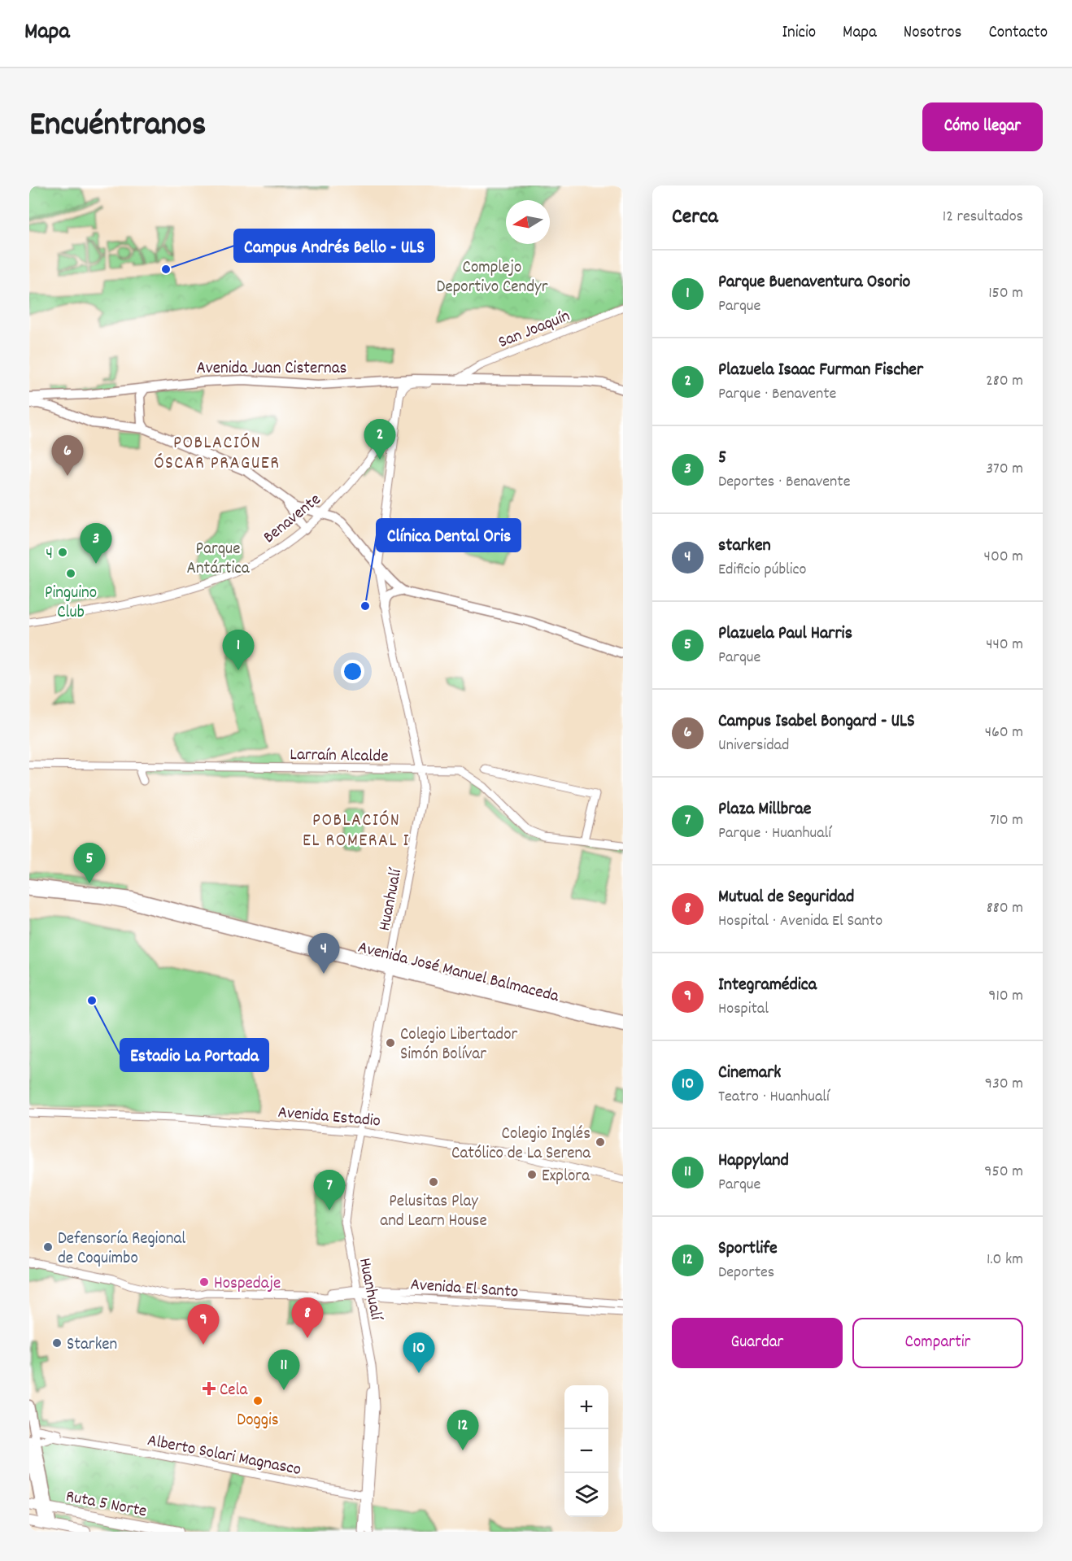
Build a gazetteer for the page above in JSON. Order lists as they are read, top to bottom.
{
  "streets": {
    "highway": ["Ruta 5 Norte"],
    "main road": [
      "San Joaquín",
      "Avenida Juan Cisternas",
      "Benavente",
      "Larraín Alcalde",
      "Huanhualí",
      "Avenida José Manuel Balmaceda",
      "Avenida Estadio",
      "Avenida El Santo",
      "Alberto Solari Magnasco"
    ]
  },
  "crossings": [
    ["San Joaquín", "Avenida Juan Cisternas"],
    ["Avenida Juan Cisternas", "Huanhualí"],
    ["Benavente", "Huanhualí"],
    ["Larraín Alcalde", "Huanhualí"],
    ["Huanhualí", "Avenida José Manuel Balmaceda"],
    ["Huanhualí", "Avenida Estadio"],
    ["Huanhualí", "Avenida El Santo"],
    ["Huanhualí", "Alberto Solari Magnasco"]
  ],
  "districts": ["POBLACIÓN ÓSCAR PRAGUER", "POBLACIÓN EL ROMERAL I"],
  "parks": ["Complejo Deportivo Cendyr", "Parque Antártica"],
  "places": {
    "other": [
      "Campus Andrés Bello - ULS",
      "4",
      "Pinguino Club",
      "Clínica Dental Oris",
      "Estadio La Portada",
      "Colegio Libertador Simón Bolívar",
      "Colegio Inglés Católico de La Serena",
      "Explora",
      "Pelusitas Play and Learn House",
      "Defensoría Regional de Coquimbo",
      "Hospedaje",
      "Starken",
      "Doggis"
    ],
    "health": ["Cela"]
  },
  "north": "left",
  "page": {
    "header": "Mapa",
    "nav": [
      "Inicio",
      "Mapa",
      "Nosotros",
      "Contacto"
    ],
    "title": "Encuéntranos",
    "buttons": [
      "Cómo llegar",
      ["Guardar", "Compartir"]
    ],
    "heading": ["Cerca", "12 resultados"],
    "list": [
      {
        "mark": "1",
        "name": "Parque Buenaventura Osorio",
        "note": "Parque",
        "value": "150 m"
      },
      {
        "mark": "2",
        "name": "Plazuela Isaac Furman Fischer",
        "note": "Parque · Benavente",
        "value": "280 m"
      },
      {
        "mark": "3",
        "name": "5",
        "note": "Deportes · Benavente",
        "value": "370 m"
      },
      {
        "mark": "4",
        "name": "starken",
        "note": "Edificio público",
        "value": "400 m"
      },
      {
        "mark": "5",
        "name": "Plazuela Paul Harris",
        "note": "Parque",
        "value": "440 m"
      },
      {
        "mark": "6",
        "name": "Campus Isabel Bongard - ULS",
        "note": "Universidad",
        "value": "460 m"
      },
      {
        "mark": "7",
        "name": "Plaza Millbrae",
        "note": "Parque · Huanhualí",
        "value": "710 m"
      },
      {
        "mark": "8",
        "name": "Mutual de Seguridad",
        "note": "Hospital · Avenida El Santo",
        "value": "880 m"
      },
      {
        "mark": "9",
        "name": "Integramédica",
        "note": "Hospital",
        "value": "910 m"
      },
      {
        "mark": "10",
        "name": "Cinemark",
        "note": "Teatro · Huanhualí",
        "value": "930 m"
      },
      {
        "mark": "11",
        "name": "Happyland",
        "note": "Parque",
        "value": "950 m"
      },
      {
        "mark": "12",
        "name": "Sportlife",
        "note": "Deportes",
        "value": "1.0 km"
      }
    ],
    "pins": [
      "2",
      "6",
      "3",
      "1",
      "5",
      "4",
      "7",
      "8",
      "9",
      "10",
      "11",
      "12"
    ],
    "map_buttons": ["+", "−"]
  }
}
